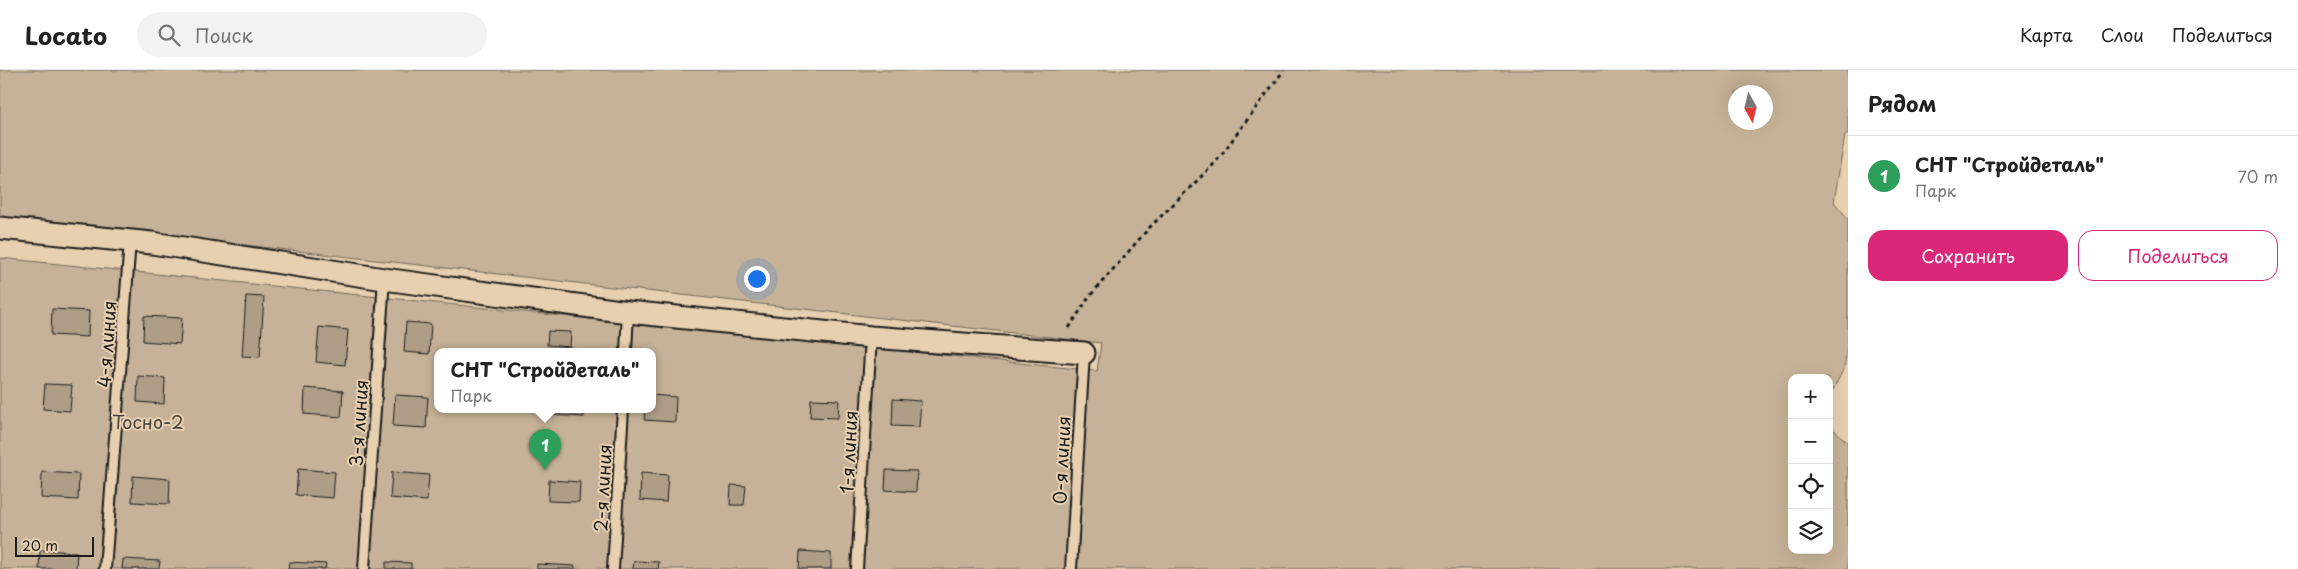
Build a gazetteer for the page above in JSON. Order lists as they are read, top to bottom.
{
  "streets": {
    "lane": [
      "4-я линия",
      "3-я линия",
      "1-я линия",
      "0-я линия",
      "2-я линия"
    ]
  },
  "parks": ["Тосно-2"],
  "scale_bar": "20 m",
  "north": "bottom",
  "page": {
    "header": "Locato",
    "search": "Поиск",
    "nav": ["Карта", "Слои", "Поделиться"],
    "heading": "Рядом",
    "list": [
      {
        "mark": "1",
        "name": "СНТ \"Стройдеталь\"",
        "note": "Парк",
        "value": "70 m"
      }
    ],
    "buttons": ["Сохранить", "Поделиться"],
    "popup": ["СНТ \"Стройдеталь\"", "Парк"],
    "map_buttons": ["+", "−"],
    "pins": "1",
    "scale": "20 m"
  }
}
